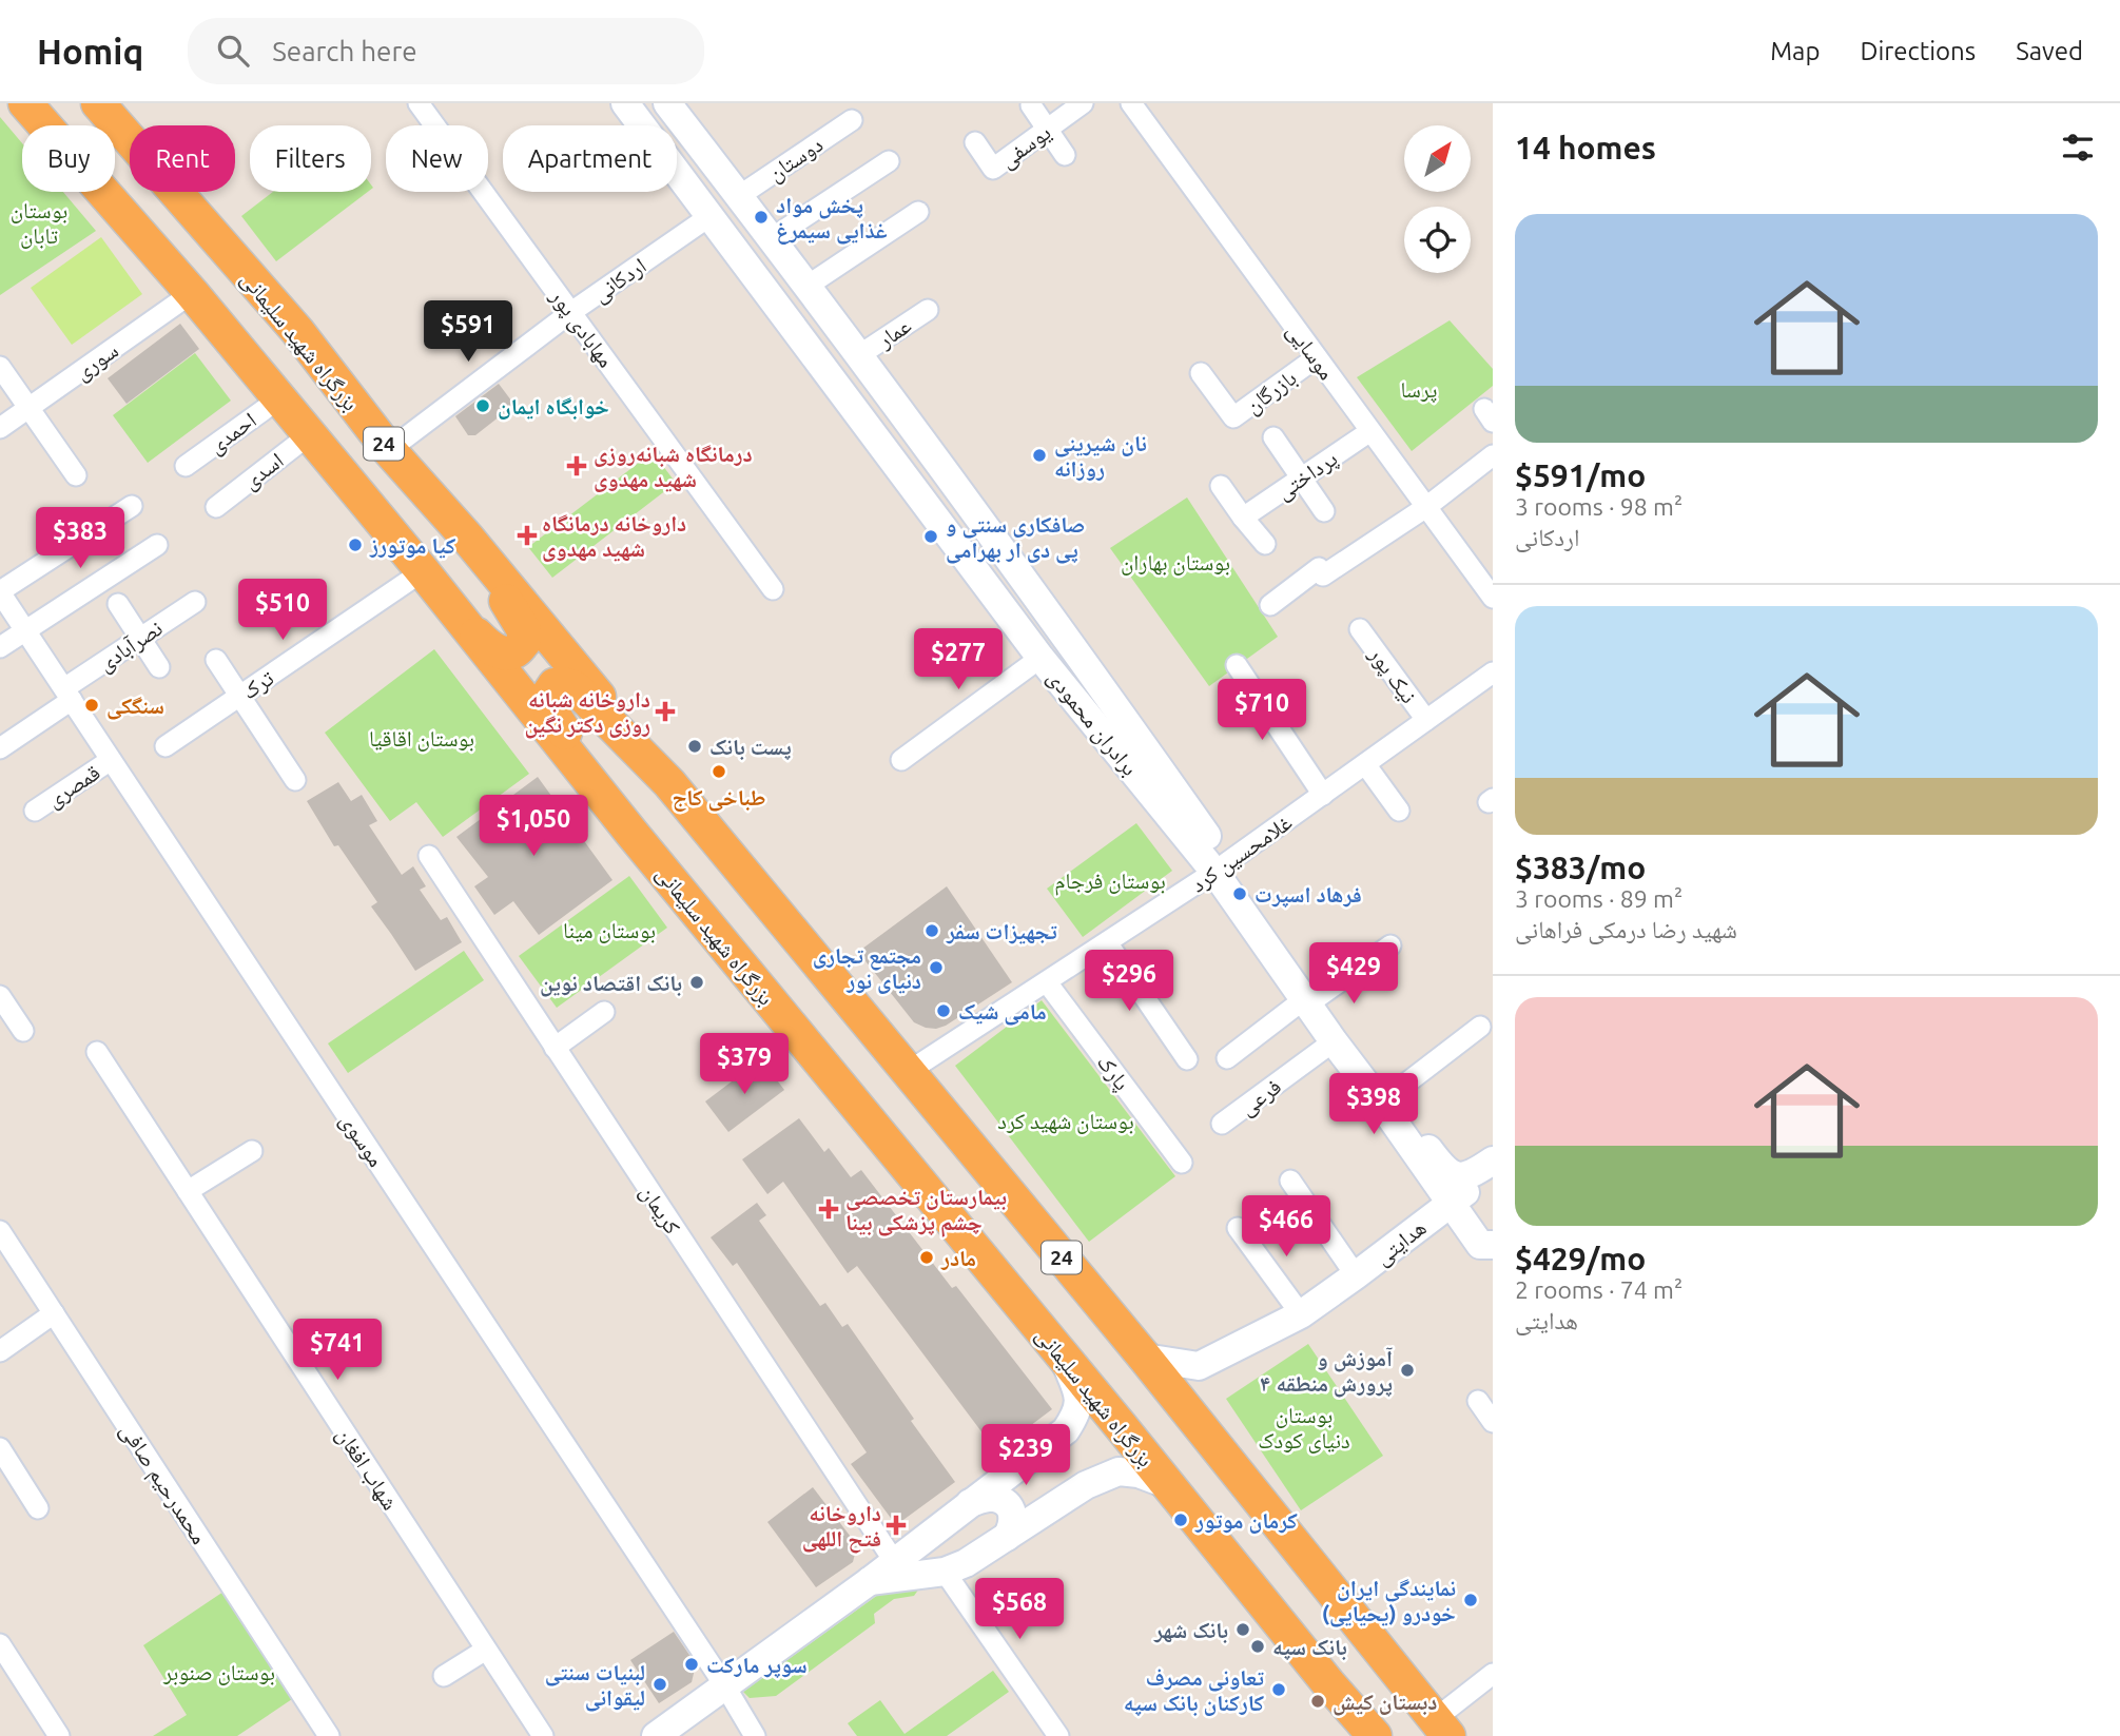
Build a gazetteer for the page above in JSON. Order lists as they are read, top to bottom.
{
  "streets": {
    "highway": ["بزرگراه شهید سلیمانی", "24"],
    "main road": ["برادران محمودی", "هدایتی"],
    "street": [
      "یوسفی",
      "دوستان",
      "اردکانی",
      "مهابادی پور",
      "عمار",
      "موسایی",
      "سوری",
      "بازرگان",
      "احمدی",
      "اسدی",
      "پرداختی",
      "نصرآبادی",
      "نیک پور",
      "ترک",
      "قمصری",
      "غلامحسین کرد",
      "پارک",
      "فرعی",
      "موسوی",
      "کریمان",
      "شهاب افغان",
      "محمدرحیم صافی"
    ]
  },
  "crossings": [
    ["دوستان", "برادران محمودی"],
    ["اردکانی", "مهابادی پور"],
    ["اردکانی", "بزرگراه شهید سلیمانی"],
    ["اردکانی", "برادران محمودی"],
    ["عمار", "برادران محمودی"],
    ["بزرگراه شهید سلیمانی", "24"],
    ["بزرگراه شهید سلیمانی", "اسدی"],
    ["بزرگراه شهید سلیمانی", "ترک"],
    ["موسایی", "بازرگان"],
    ["موسایی", "پرداختی"],
    ["سوری", "24"],
    ["احمدی", "24"],
    ["24", "اسدی"],
    ["24", "غلامحسین کرد"],
    ["24", "هدایتی"],
    ["نصرآبادی", "موسوی"],
    ["نیک پور", "غلامحسین کرد"],
    ["برادران محمودی", "غلامحسین کرد"],
    ["قمصری", "موسوی"],
    ["غلامحسین کرد", "پارک"]
  ],
  "parks": [
    "بوستان تابان",
    "پرسا",
    "بوستان بهاران",
    "بوستان اقاقیا",
    "بوستان فرجام",
    "بوستان مینا",
    "بوستان شهید کرد",
    "بوستان دنیای کودک",
    "بوستان صنوبر"
  ],
  "places": {
    "other": [
      "پخش مواد غذایی سیمرغ",
      "خوابگاه ایمان",
      "نان شیرینی روزانه",
      "صافکاری سنتی و پی دی ار بهرامی",
      "کیا موتورز",
      "سنگکی",
      "پست بانک",
      "طباخی کاج",
      "فرهاد اسپرت",
      "تجهیزات سفر",
      "مجتمع تجاری دنیای نور",
      "بانک اقتصاد نوین",
      "مامی شیک",
      "مادر",
      "آموزش و پرورش منطقه ۴",
      "کرمان موتور",
      "نمایندگی ایران خودرو (یحیایی)",
      "بانک شهر",
      "بانک سپه",
      "سوپر مارکت",
      "لبنیات سنتی لیقوانی",
      "تعاونی مصرف کارکنان بانک سپه",
      "دبستان کیش"
    ],
    "health": [
      "درمانگاه شبانه‌روزی شهید مهدوی",
      "داروخانه درمانگاه شهید مهدوی",
      "داروخانه شبانه روزی دکتر نگین",
      "بیمارستان تخصصی چشم پزشکی بینا",
      "داروخانه فتح اللهی"
    ]
  },
  "north": "top right",
  "page": {
    "header": "Homiq",
    "search": "Search here",
    "nav": ["Map", "Directions", "Saved"],
    "heading": "14 homes",
    "chip": [
      "Buy",
      "Rent",
      "Filters",
      "New",
      "Apartment"
    ],
    "list": [
      {
        "name": "$591/mo",
        "note": "3 rooms · 98 m² · اردکانی"
      },
      {
        "name": "$383/mo",
        "note": "3 rooms · 89 m² · شهید رضا درمکی فراهانی"
      },
      {
        "name": "$429/mo",
        "note": "2 rooms · 74 m² · هدایتی"
      }
    ],
    "price": [
      "$591",
      "$383",
      "$510",
      "$277",
      "$710",
      "$1,050",
      "$429",
      "$296",
      "$379",
      "$398",
      "$466",
      "$741",
      "$239",
      "$568"
    ]
  }
}
